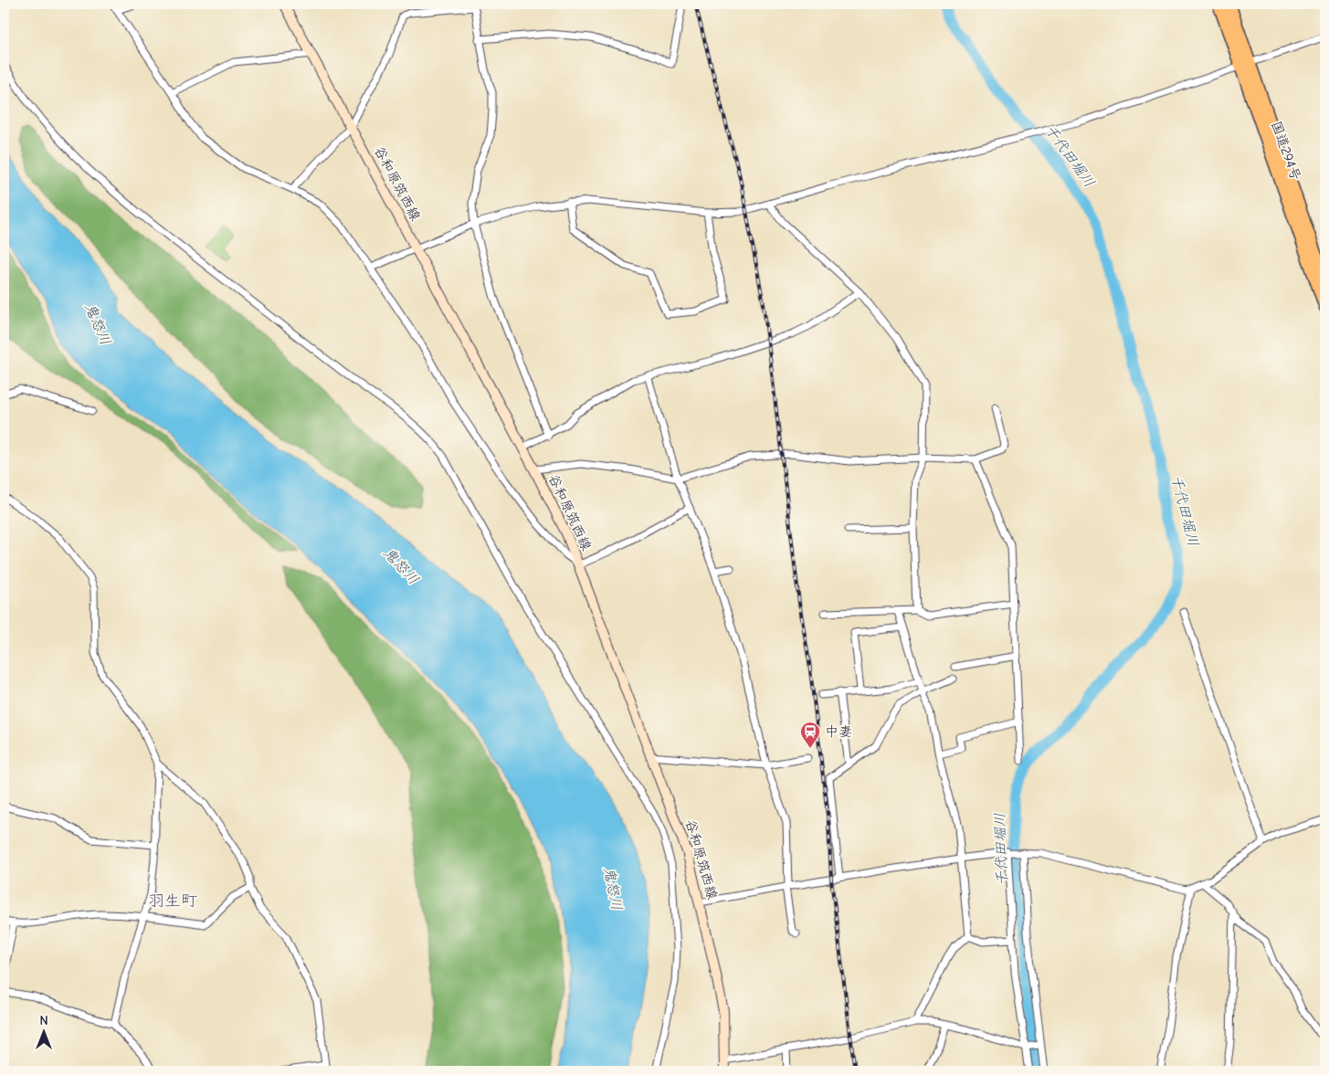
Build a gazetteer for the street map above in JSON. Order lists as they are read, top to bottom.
{
  "streets": {
    "highway": ["国道294号"],
    "main road": ["谷和原筑西線"]
  },
  "districts": ["羽生町"],
  "water": ["千代田堀川", "鬼怒川"],
  "places": {
    "station": ["中妻"]
  },
  "north": "top"
}
